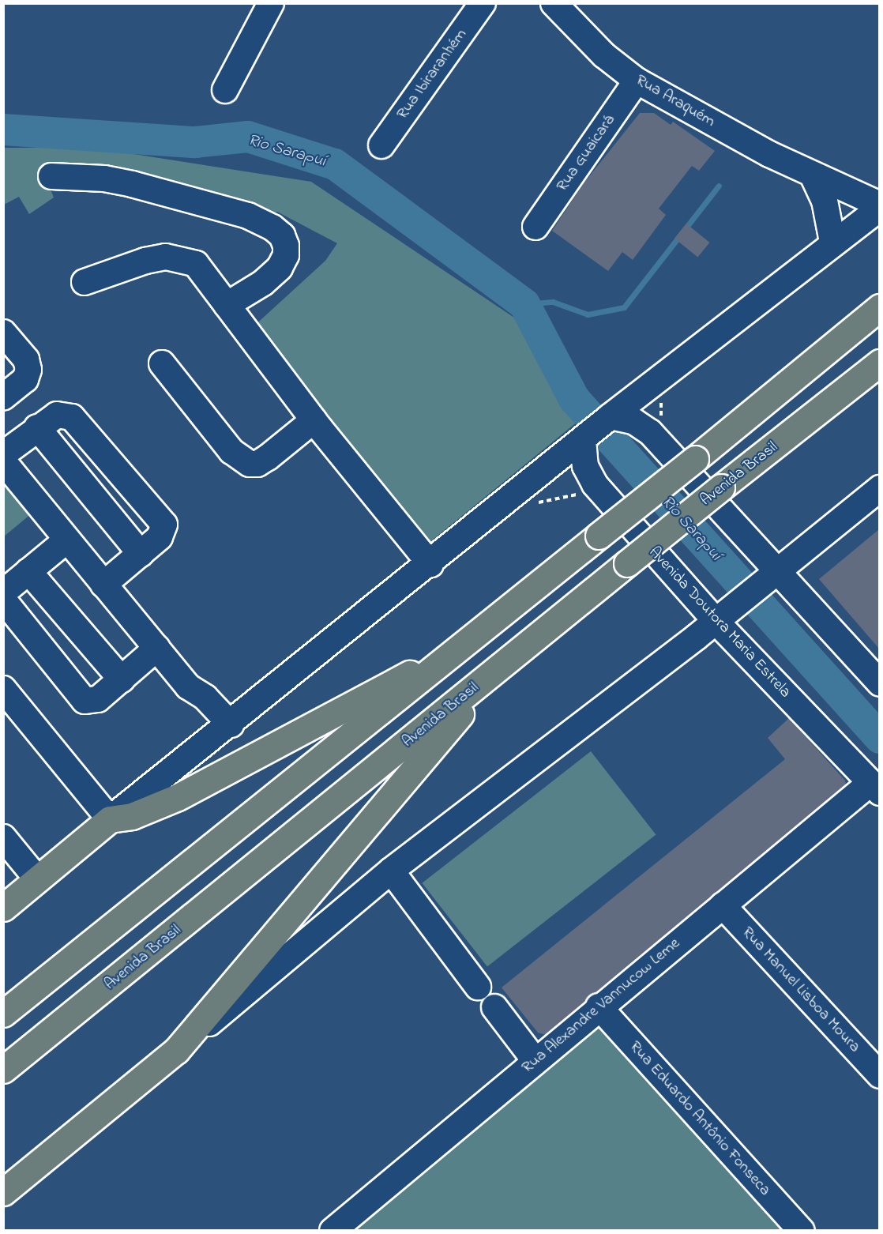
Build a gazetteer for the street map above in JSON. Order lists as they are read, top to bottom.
{
  "streets": {
    "main road": ["Avenida Brasil"],
    "street": [
      "Rua Ibiraranhém",
      "Rua Araquém",
      "Rua Guaicará",
      "Avenida Doutora Maria Estrela",
      "Rua Manuel Lisboa Moura",
      "Rua Alexandre Vannucow Leme",
      "Rua Eduardo Antônio Fonseca"
    ]
  },
  "crossings": [
    ["Rua Araquém", "Rua Guaicará"],
    ["Avenida Doutora Maria Estrela", "Rua Alexandre Vannucow Leme"],
    ["Rua Manuel Lisboa Moura", "Rua Alexandre Vannucow Leme"],
    ["Rua Alexandre Vannucow Leme", "Rua Eduardo Antônio Fonseca"]
  ],
  "water": ["Rio Sarapuí"]
}
